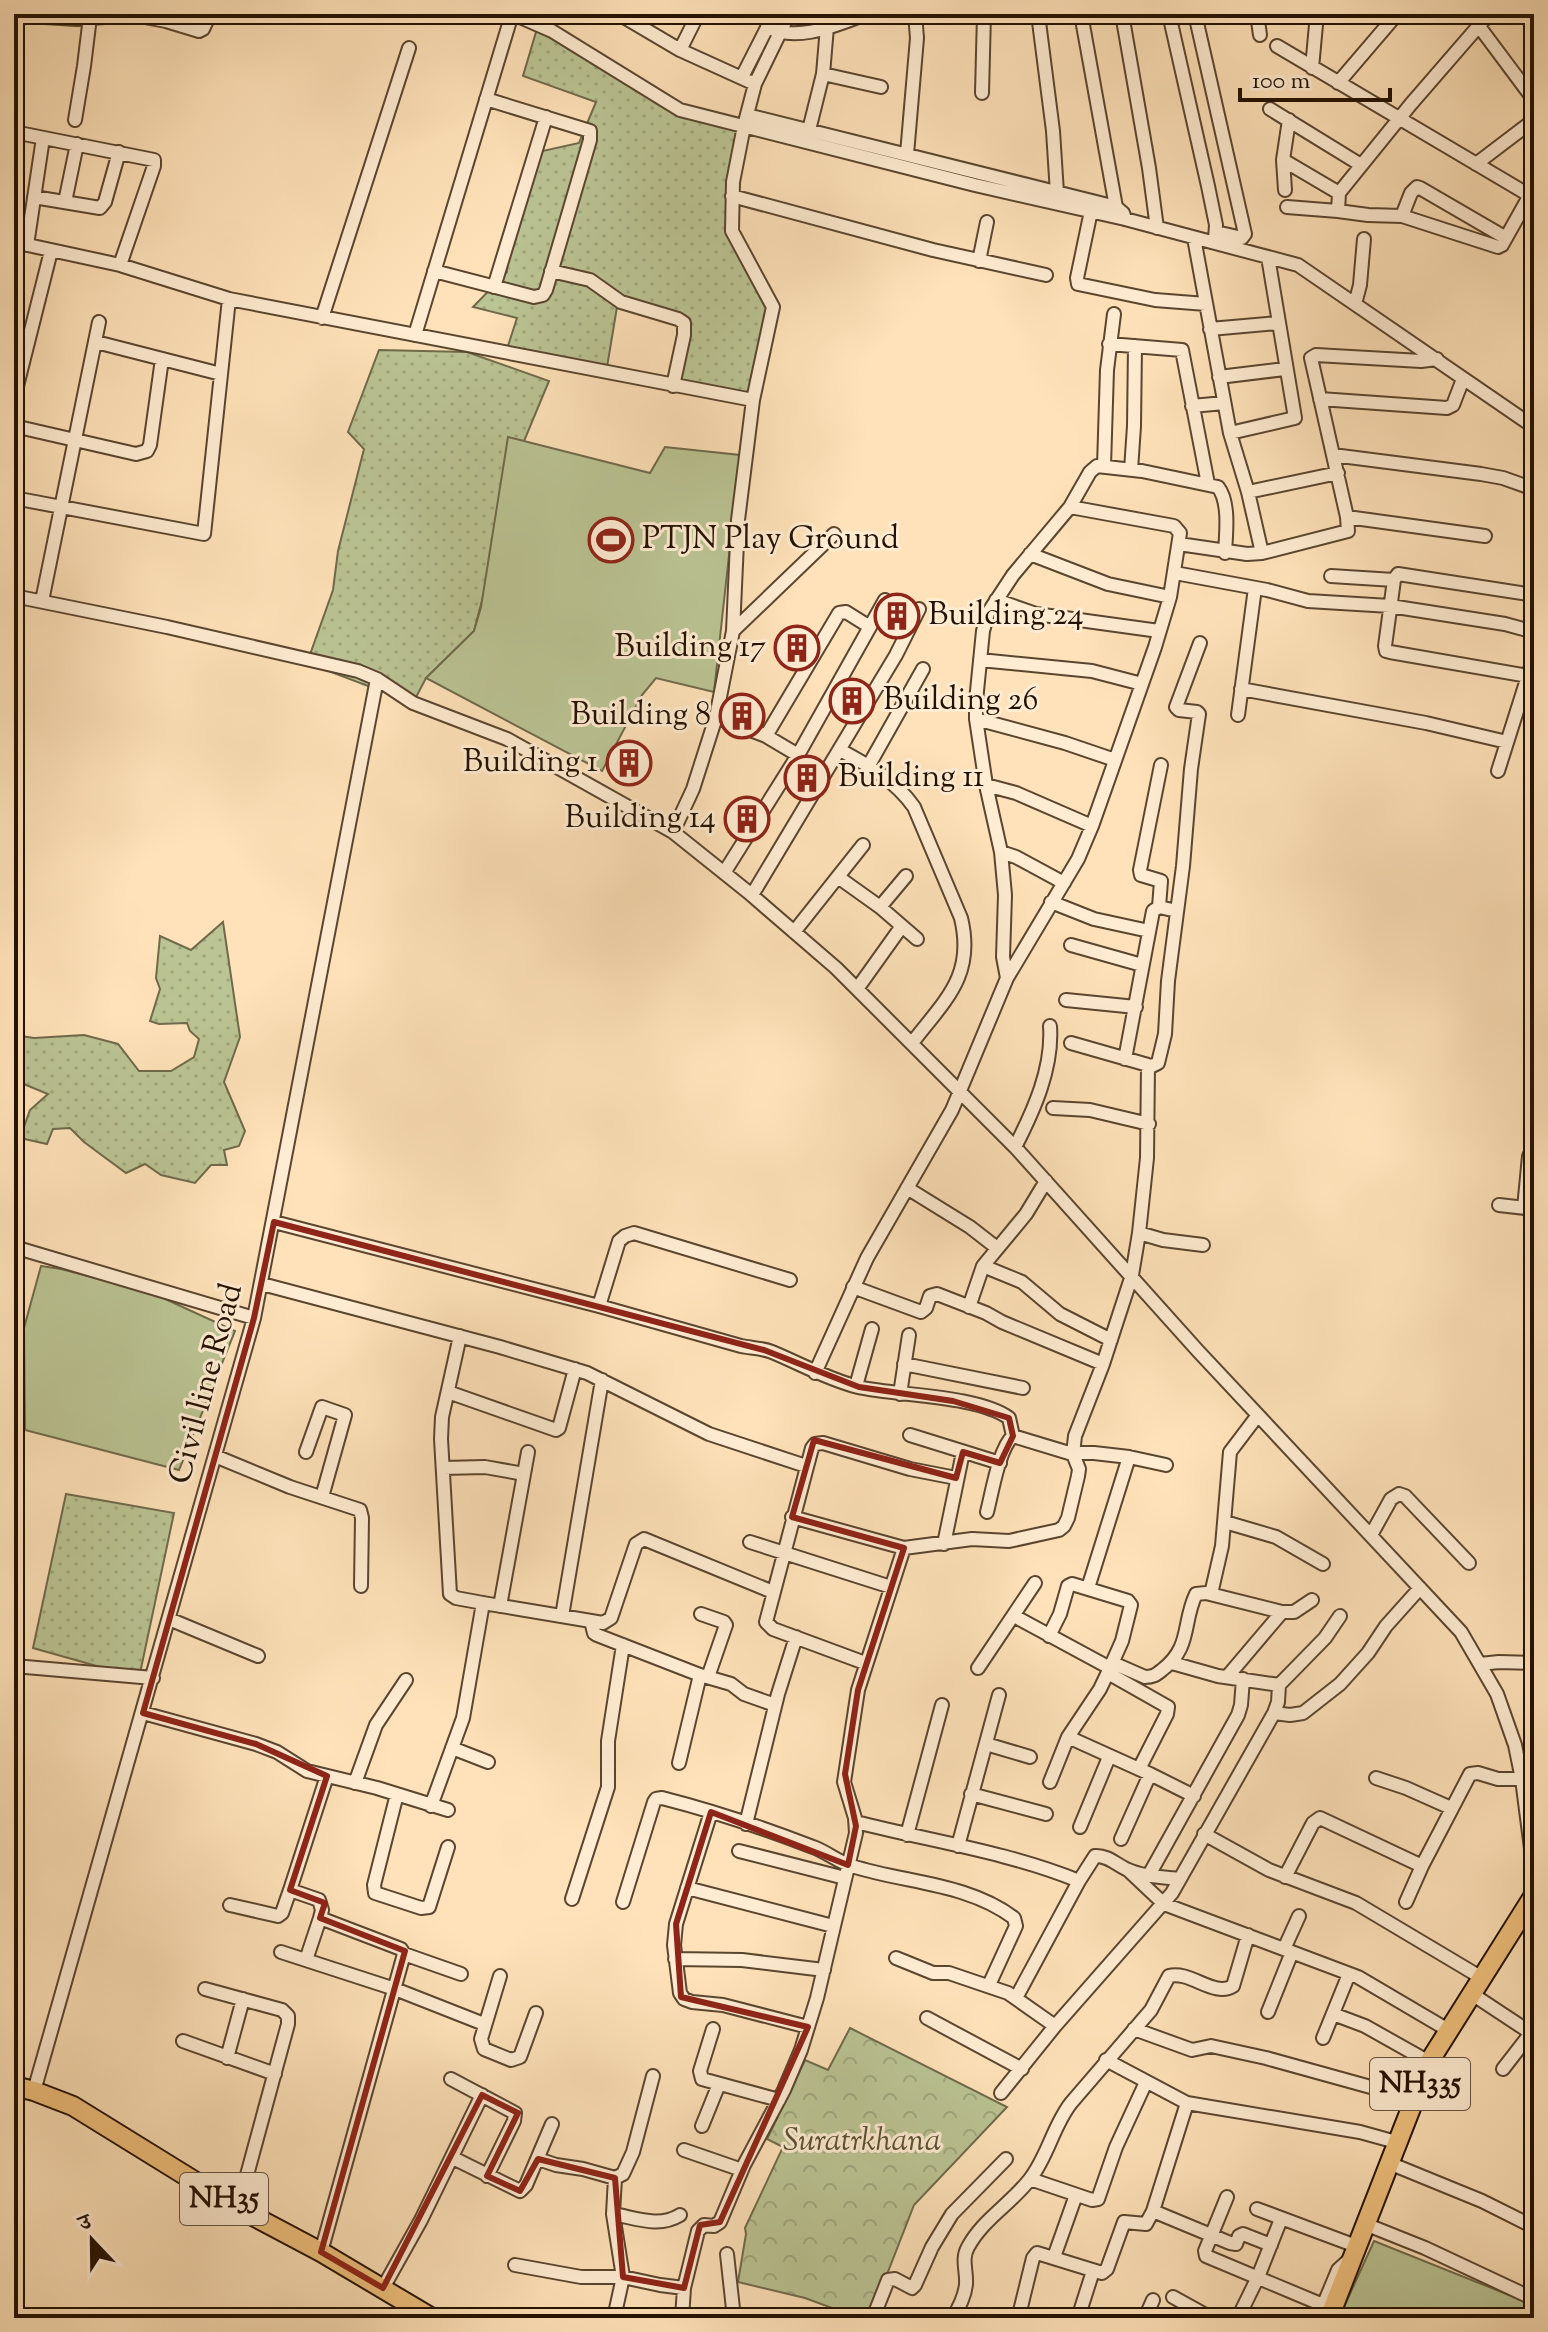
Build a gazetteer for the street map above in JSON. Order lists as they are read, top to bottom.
{
  "streets": {
    "highway": ["NH335", "NH35"],
    "street": ["Civil line Road"]
  },
  "crossings": [
    ["Civil line Road", "NH35"]
  ],
  "parks": ["Suratrkhana"],
  "places": {
    "sports": ["PTJN Play Ground"],
    "building": [
      "Building 24",
      "Building 17",
      "Building 26",
      "Building 8",
      "Building 1",
      "Building 11",
      "Building 14"
    ]
  },
  "scale_bar": "100 m",
  "north": "top"
}
